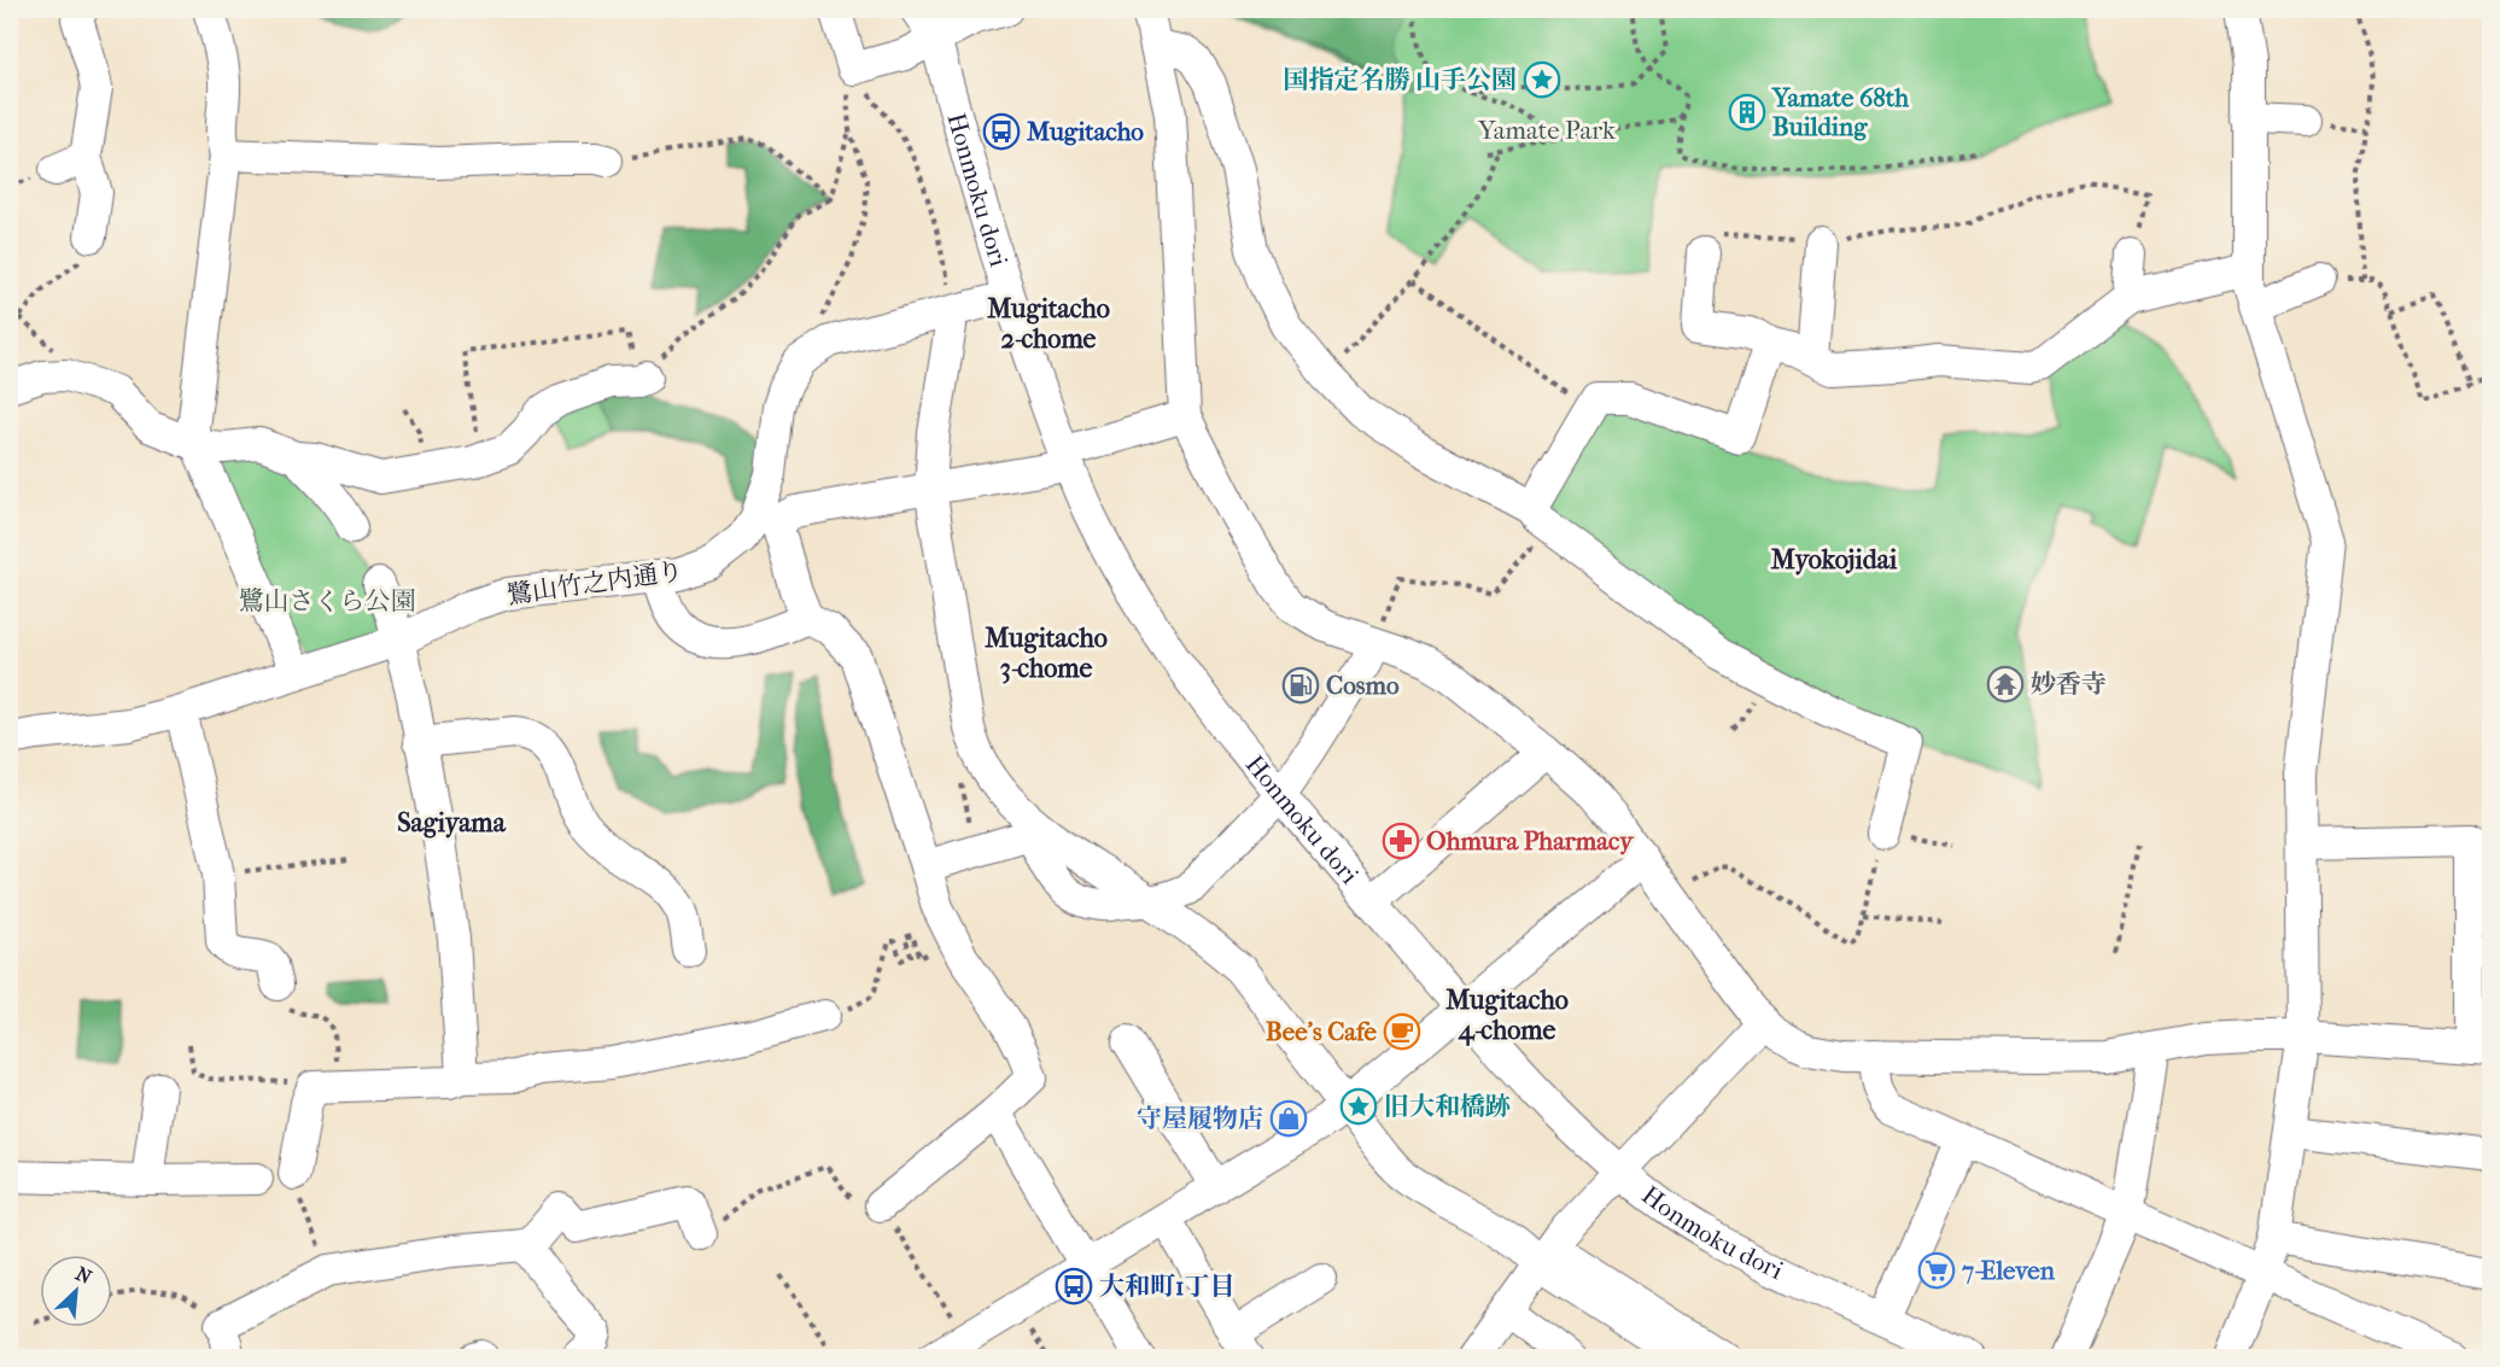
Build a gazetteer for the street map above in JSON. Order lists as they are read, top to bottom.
{
  "streets": {
    "street": ["Honmoku dori", "鷺山竹之内通り"]
  },
  "crossings": [
    ["Honmoku dori", "鷺山竹之内通り"]
  ],
  "districts": [
    "Mugitacho 2-chome",
    "Myokojidai",
    "Mugitacho 3-chome",
    "Sagiyama",
    "Mugitacho 4-chome"
  ],
  "parks": ["Yamate Park", "鷺山さくら公園"],
  "places": {
    "place": ["国指定名勝 山手公園", "旧大和橋跡"],
    "building": ["Yamate 68th Building"],
    "bus stop": ["Mugitacho", "大和町1丁目"],
    "temple": ["妙香寺"],
    "fuel station": ["Cosmo"],
    "pharmacy": ["Ohmura Pharmacy"],
    "cafe": ["Bee's Cafe"],
    "shop": ["守屋履物店"],
    "supermarket": ["7-Eleven"]
  },
  "north": "top right"
}
